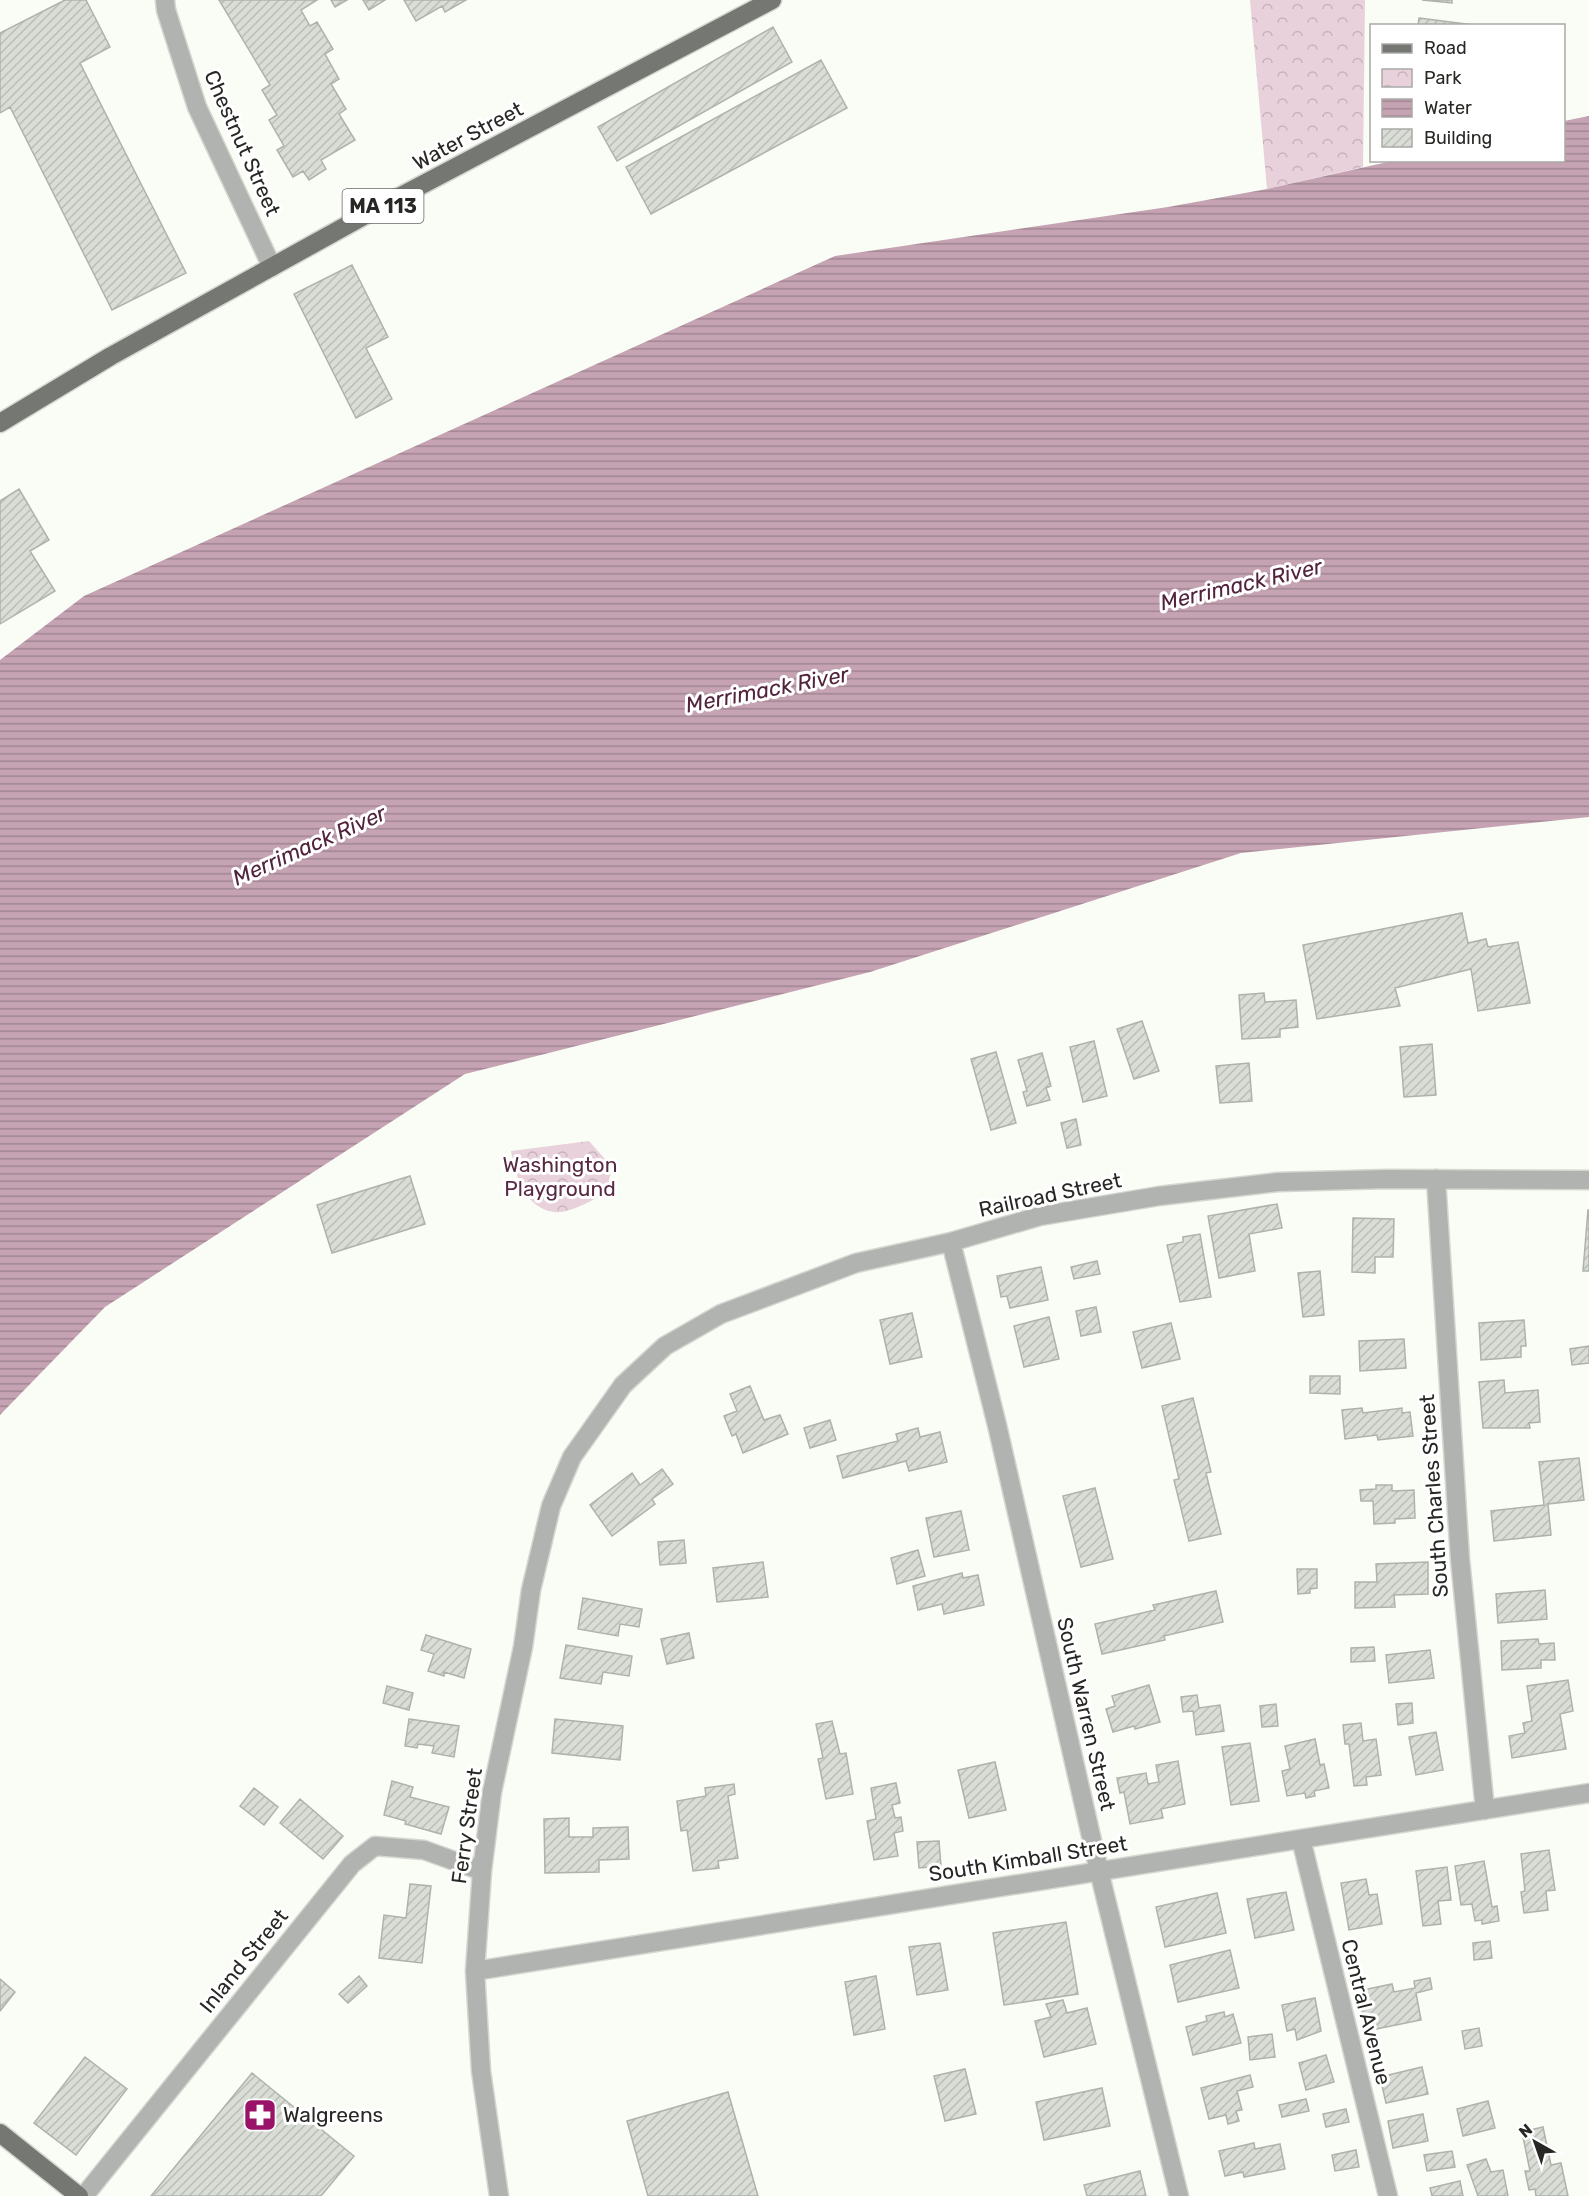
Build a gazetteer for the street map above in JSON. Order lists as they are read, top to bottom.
{
  "streets": {
    "main road": ["Water Street", "MA 113"],
    "street": [
      "Chestnut Street",
      "Railroad Street",
      "South Charles Street",
      "South Warren Street",
      "Ferry Street",
      "South Kimball Street",
      "Inland Street",
      "Central Avenue"
    ]
  },
  "crossings": [
    ["Water Street", "Chestnut Street"],
    ["Railroad Street", "South Charles Street"],
    ["Railroad Street", "South Warren Street"],
    ["Railroad Street", "Ferry Street"],
    ["South Charles Street", "South Kimball Street"],
    ["South Warren Street", "South Kimball Street"],
    ["Ferry Street", "South Kimball Street"],
    ["Ferry Street", "Inland Street"],
    ["South Kimball Street", "Central Avenue"]
  ],
  "water": ["Merrimack River"],
  "parks": ["Washington Playground"],
  "places": {
    "pharmacy": ["Walgreens"]
  },
  "legend": [
    "Road",
    "Park",
    "Water",
    "Building"
  ],
  "north": "top left"
}
